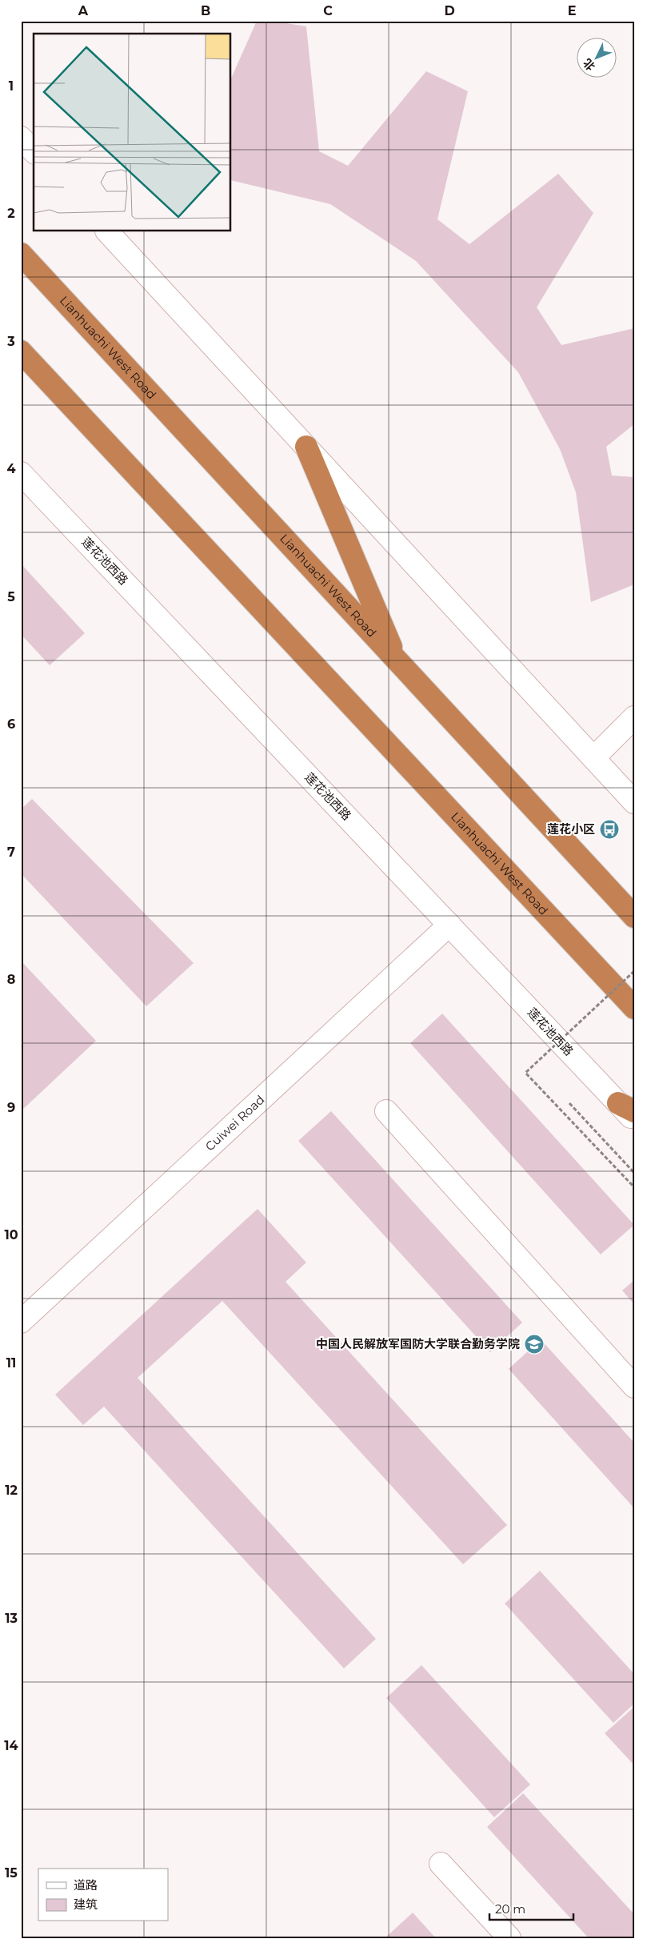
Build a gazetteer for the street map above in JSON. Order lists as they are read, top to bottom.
{
  "streets": {
    "highway": ["Lianhuachi West Road"],
    "street": ["莲花池西路", "Cuiwei Road"]
  },
  "crossings": [
    ["莲花池西路", "Cuiwei Road"]
  ],
  "places": {
    "bus stop": ["莲花小区"],
    "school or university": ["中国人民解放军国防大学联合勤务学院"]
  },
  "legend": ["道路", "建筑"],
  "scale_bar": "20 m",
  "north": "bottom left",
  "grid": {
    "columns": [
      "A",
      "B",
      "C",
      "D",
      "E"
    ],
    "rows": [
      "1",
      "2",
      "3",
      "4",
      "5",
      "6",
      "7",
      "8",
      "9",
      "10",
      "11",
      "12",
      "13",
      "14",
      "15"
    ]
  }
}
